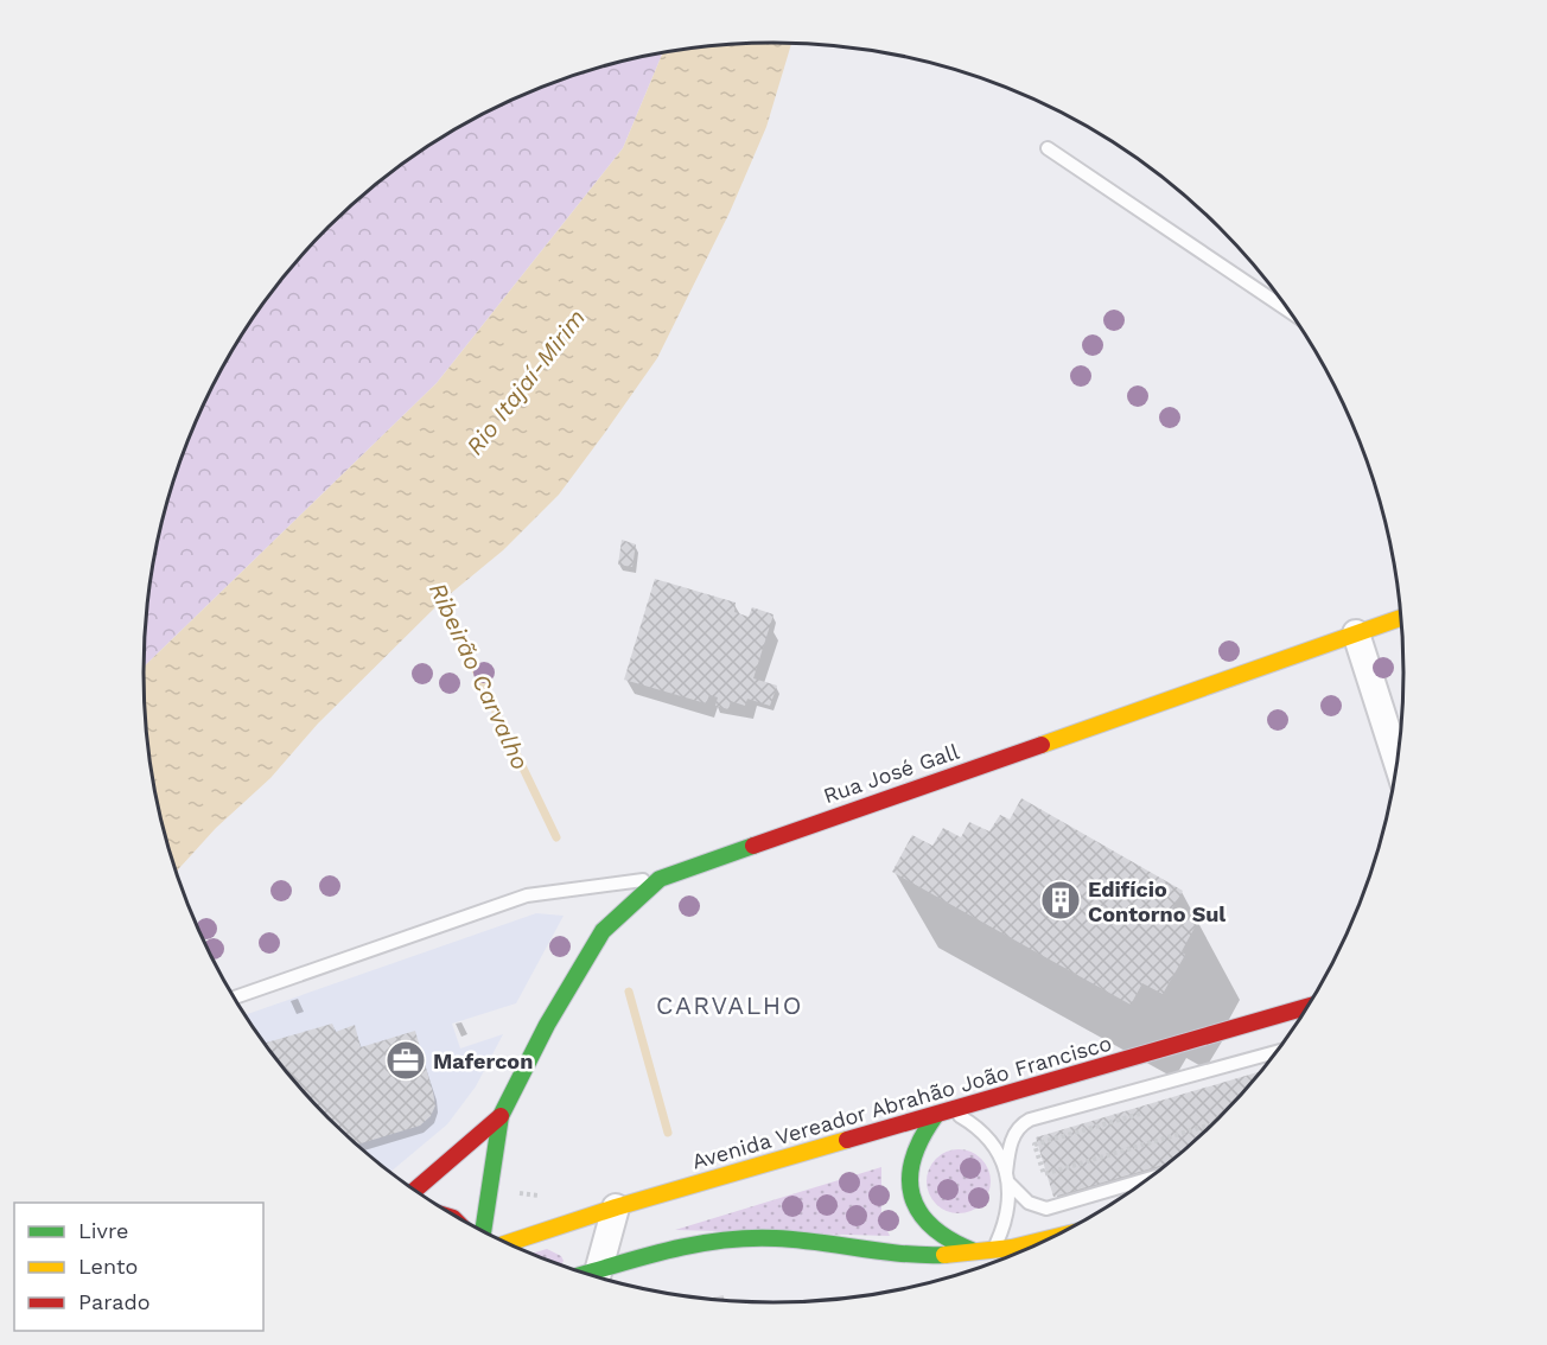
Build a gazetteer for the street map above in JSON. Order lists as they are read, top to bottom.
{
  "streets": {
    "main road": ["Rua José Gall", "Avenida Vereador Abrahão João Francisco"]
  },
  "districts": ["CARVALHO"],
  "water": ["Rio Itajaí-Mirim", "Ribeirão Carvalho"],
  "places": {
    "building": ["Edifício Contorno Sul"],
    "office": ["Mafercon"]
  },
  "legend": ["Livre", "Lento", "Parado"]
}
